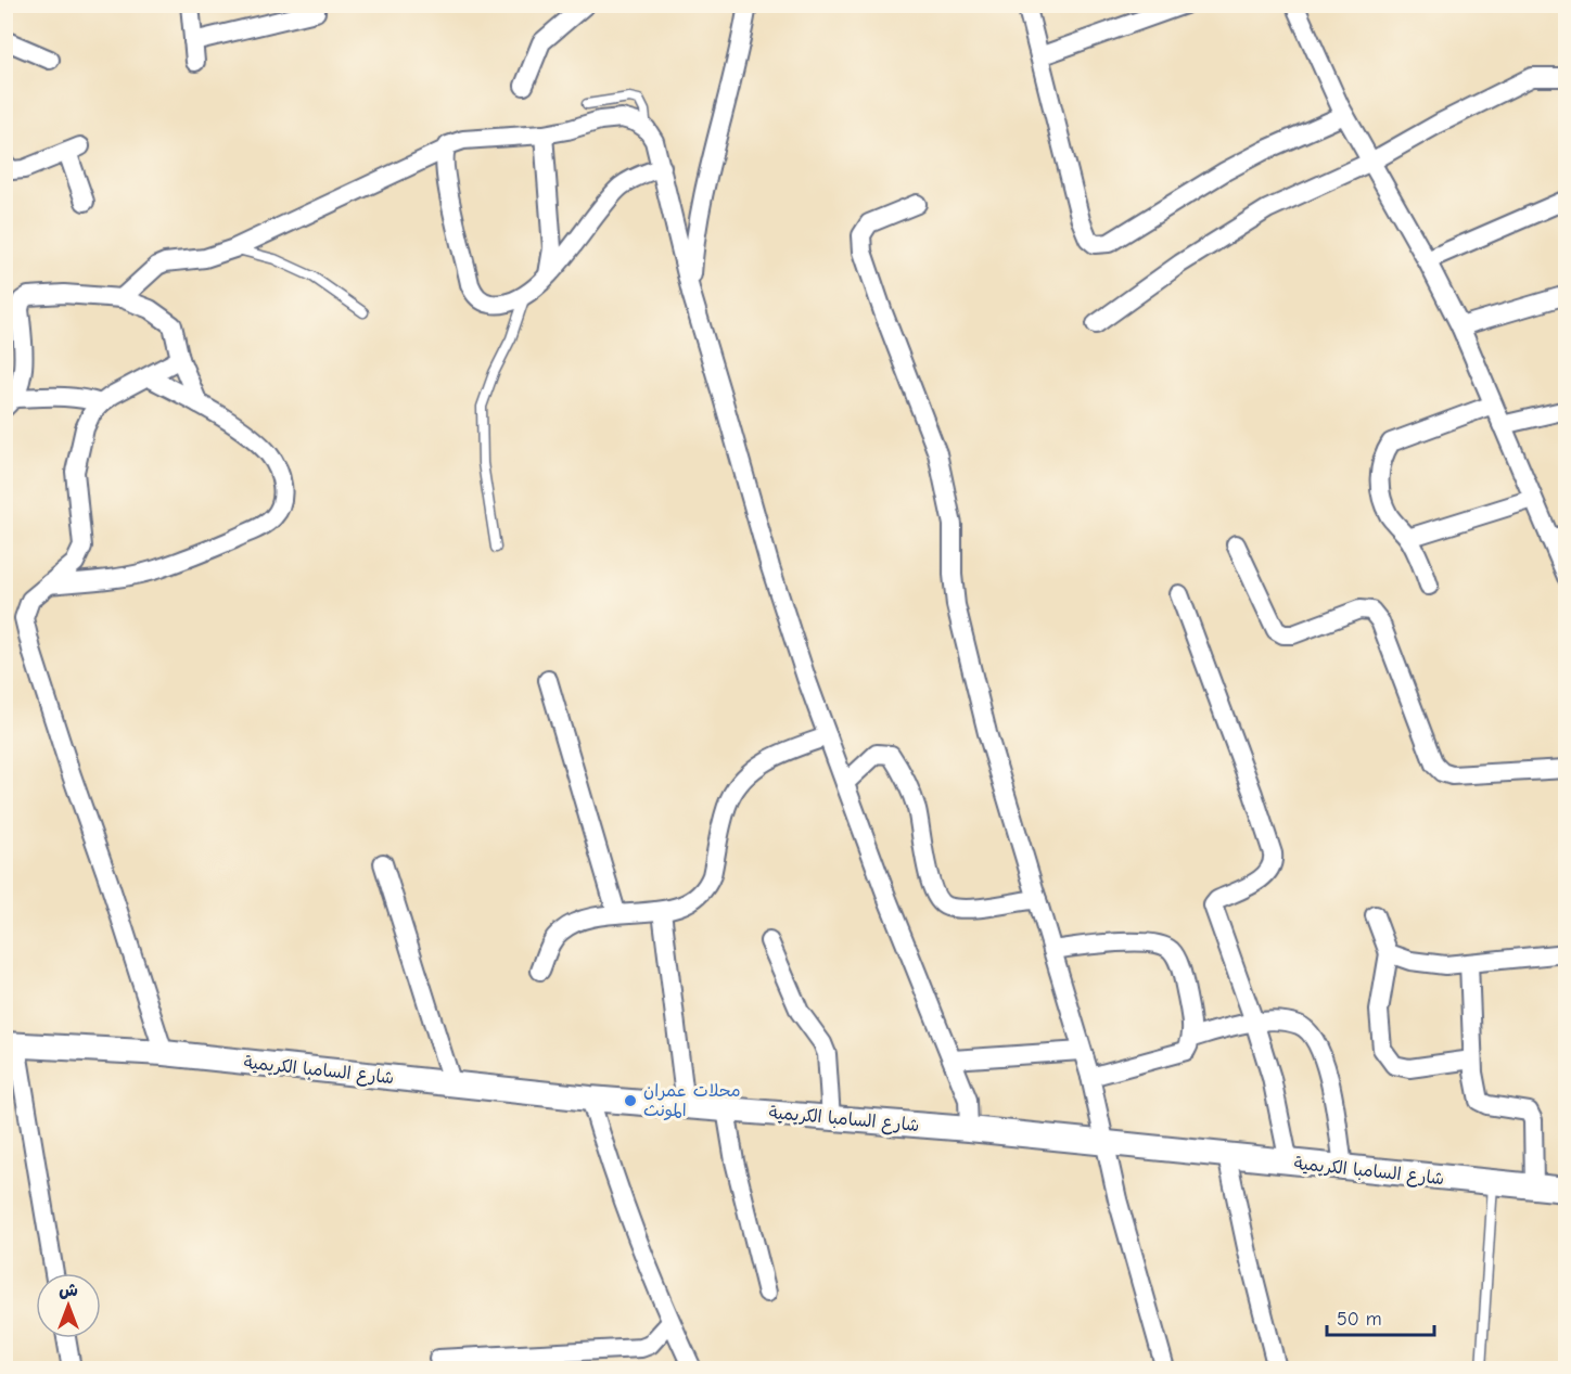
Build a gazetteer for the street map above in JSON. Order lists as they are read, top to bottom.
{
  "streets": {
    "main road": ["شارع السامبا الكريمية"]
  },
  "places": ["محلات عمران المونث"],
  "scale_bar": "50 m",
  "north": "top"
}
